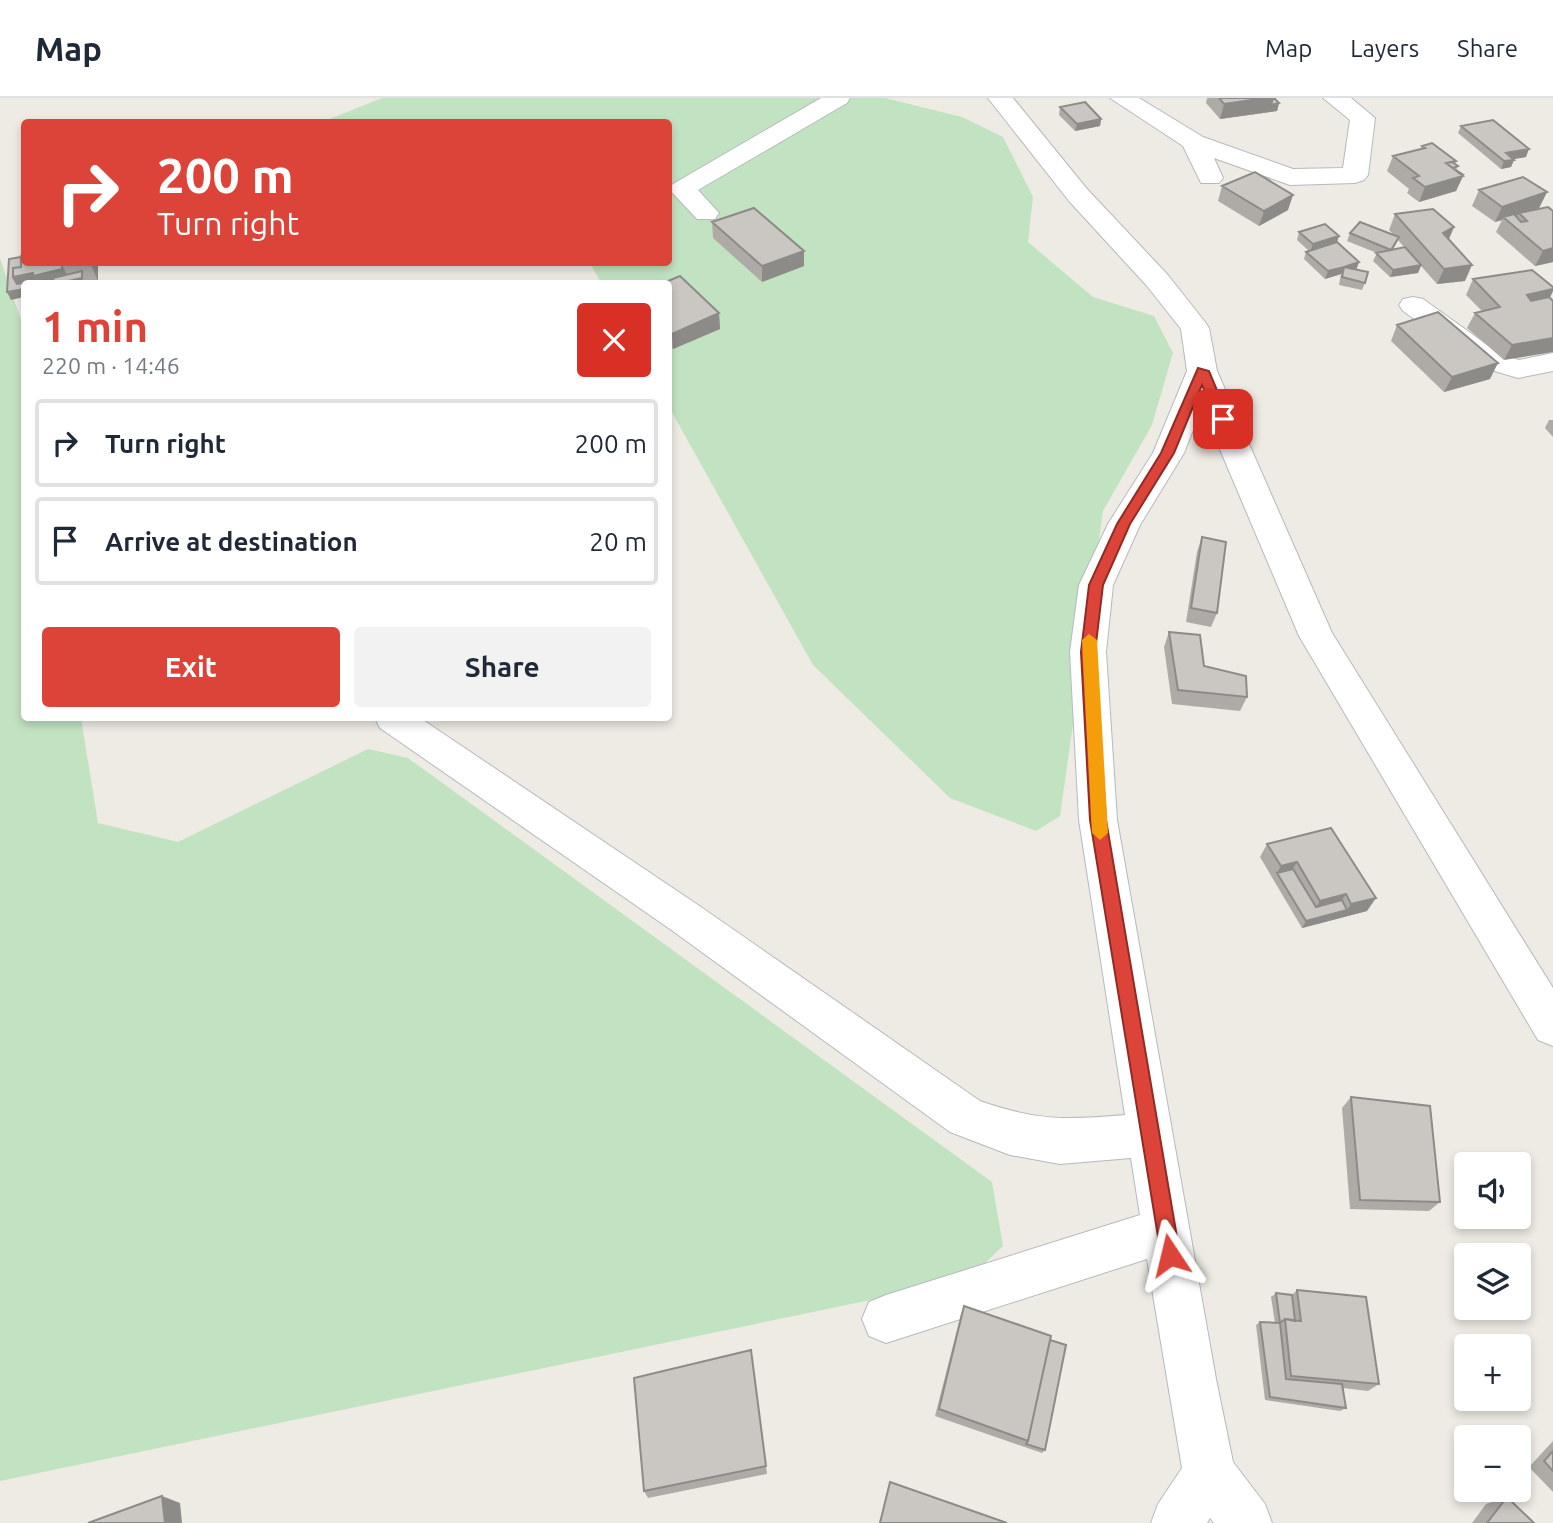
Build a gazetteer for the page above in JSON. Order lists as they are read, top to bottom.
{
  "page": {
    "header": "Map",
    "nav": ["Map", "Layers", "Share"],
    "turn": ["200 m", "Turn right"],
    "heading": ["1 min", "220 m · 14:46"],
    "list": [
      {
        "name": "Turn right",
        "value": "200 m"
      },
      {
        "name": "Arrive at destination",
        "value": "20 m"
      }
    ],
    "buttons": ["Exit", "Share"],
    "map_buttons": ["+", "−"]
  }
}
